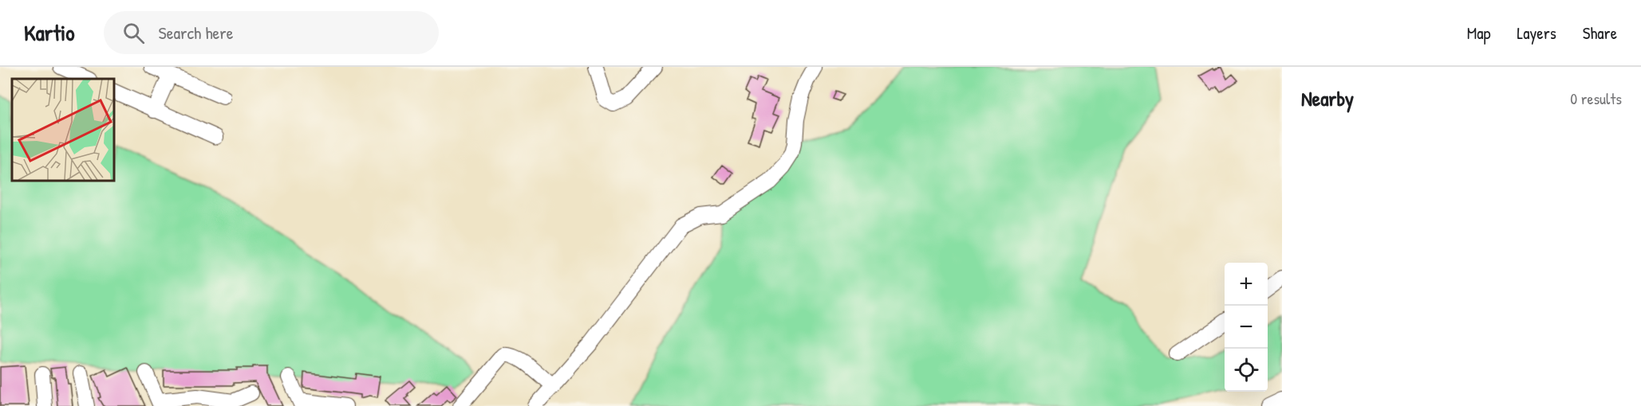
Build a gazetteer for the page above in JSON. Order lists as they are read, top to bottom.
{
  "page": {
    "header": "Kartio",
    "search": "Search here",
    "nav": ["Map", "Layers", "Share"],
    "heading": ["Nearby", "0 results"],
    "map_buttons": ["+", "−"]
  }
}
